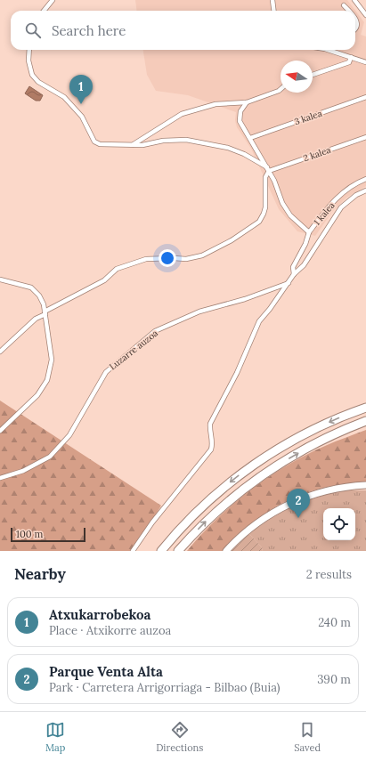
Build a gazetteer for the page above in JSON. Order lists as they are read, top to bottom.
{
  "streets": {
    "street": [
      "3 kalea",
      "2 kalea",
      "1 kalea",
      "Luzarre auzoa"
    ]
  },
  "crossings": [
    ["2 kalea", "1 kalea"]
  ],
  "scale_bar": "100 m",
  "north": "left",
  "page": {
    "search": "Search here",
    "pins": ["1", "2"],
    "scale": "100 m",
    "heading": ["Nearby", "2 results"],
    "list": [
      {
        "mark": "1",
        "name": "Atxukarrobekoa",
        "note": "Place · Atxikorre auzoa",
        "value": "240 m"
      },
      {
        "mark": "2",
        "name": "Parque Venta Alta",
        "note": "Park · Carretera Arrigorriaga - Bilbao (Buia)",
        "value": "390 m"
      }
    ],
    "nav": ["Map", "Directions", "Saved"]
  }
}
